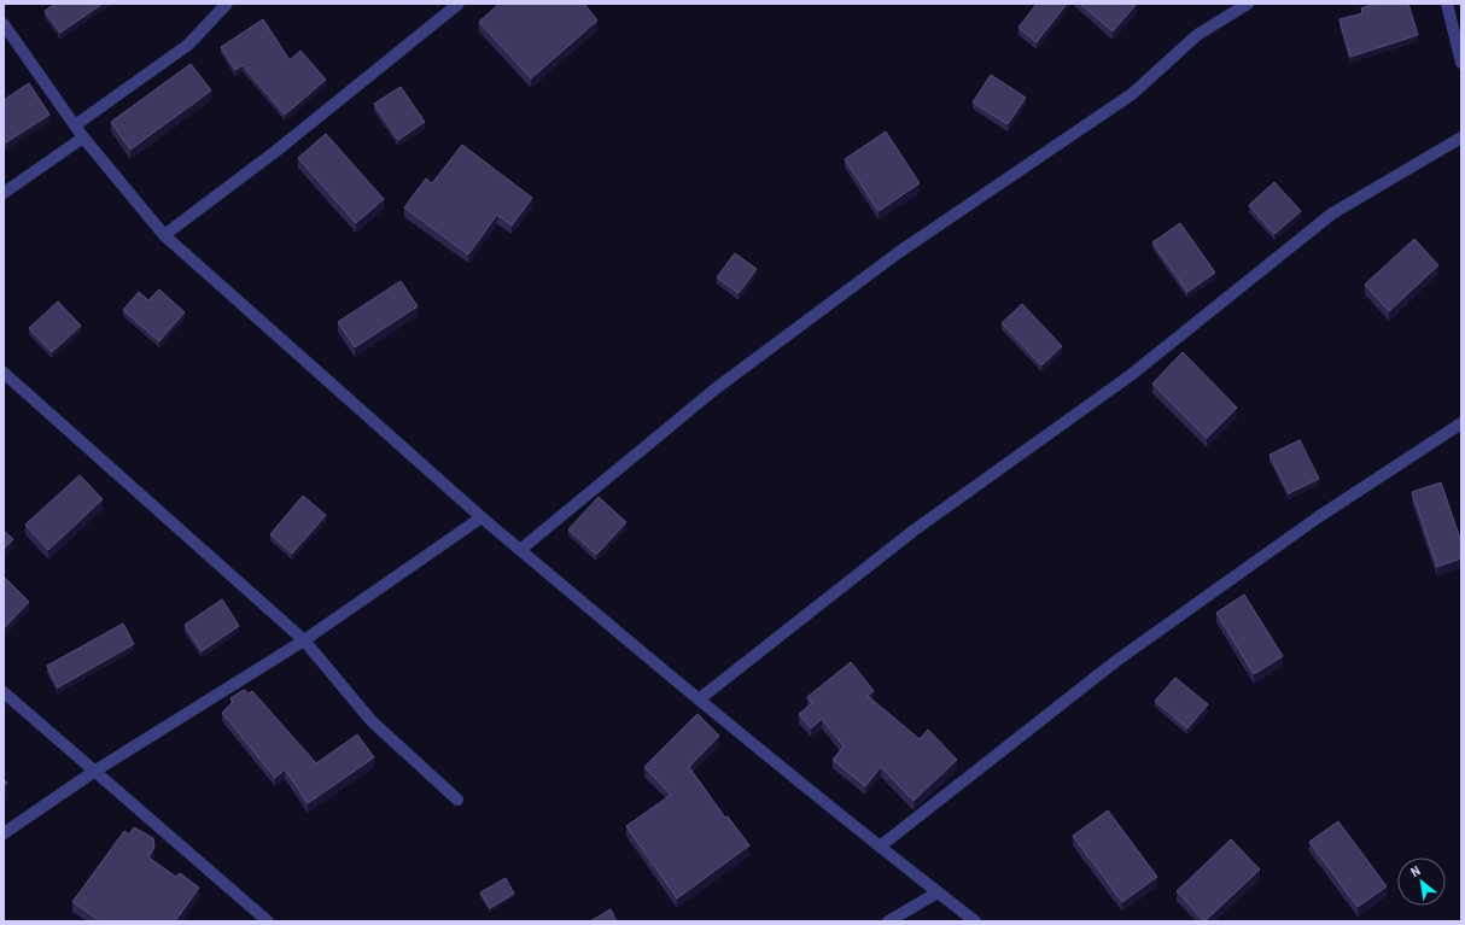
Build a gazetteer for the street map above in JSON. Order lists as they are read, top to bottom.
{
  "north": "top left"
}
